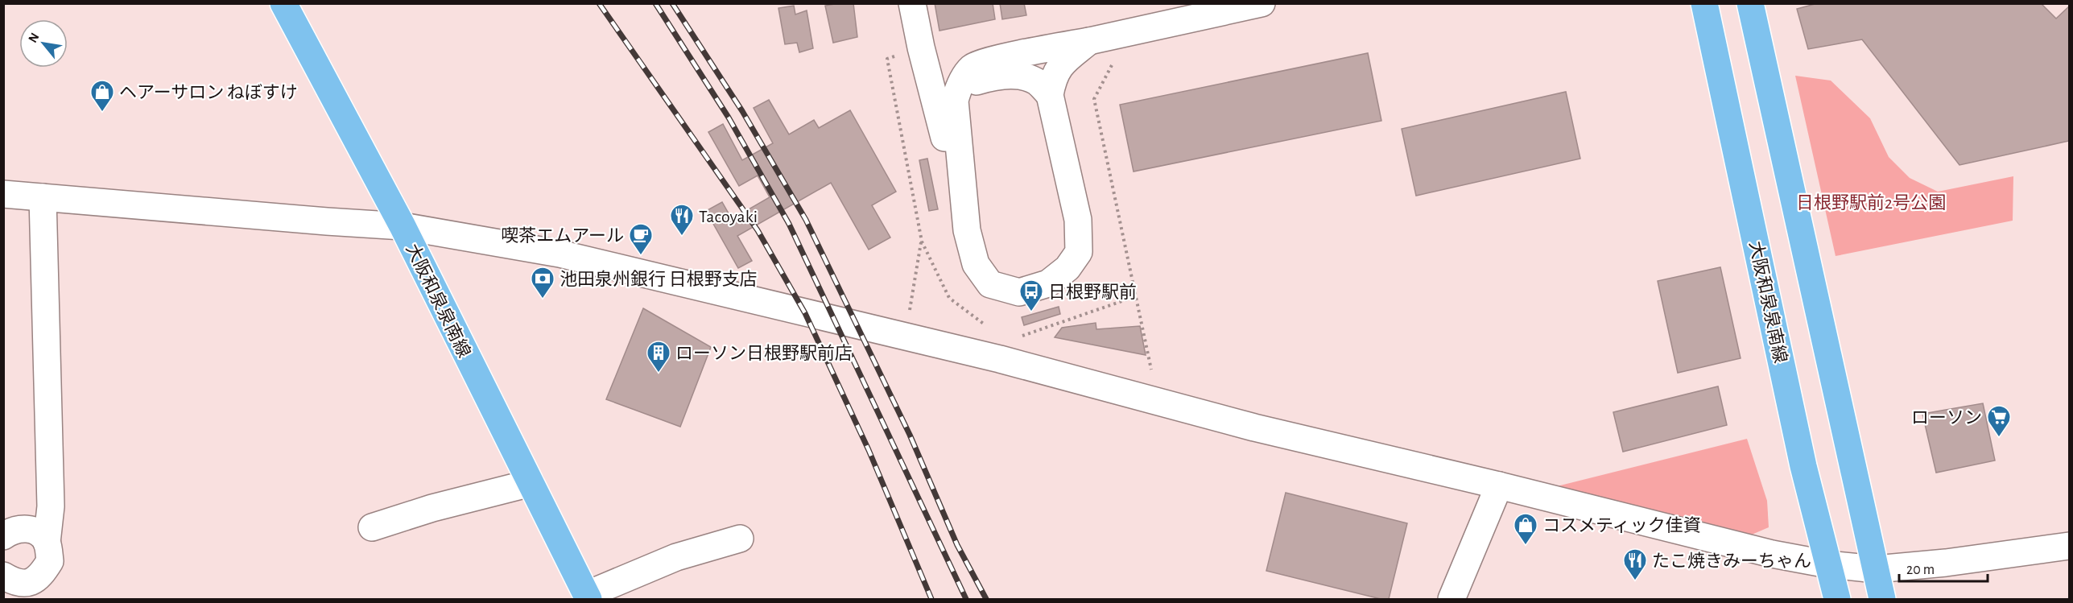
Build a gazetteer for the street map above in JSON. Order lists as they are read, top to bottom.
{
  "streets": {
    "main road": ["大阪和泉泉南線"]
  },
  "parks": ["日根野駅前2号公園"],
  "places": {
    "shop": ["ヘアーサロン ねぼすけ", "コスメティック佳資"],
    "restaurant": ["Tacoyaki", "たこ焼きみーちゃん"],
    "cafe": ["喫茶エムアール"],
    "bank": ["池田泉州銀行 日根野支店"],
    "bus stop": ["日根野駅前"],
    "building": ["ローソン日根野駅前店"],
    "supermarket": ["ローソン"]
  },
  "scale_bar": "20 m",
  "north": "top left"
}
